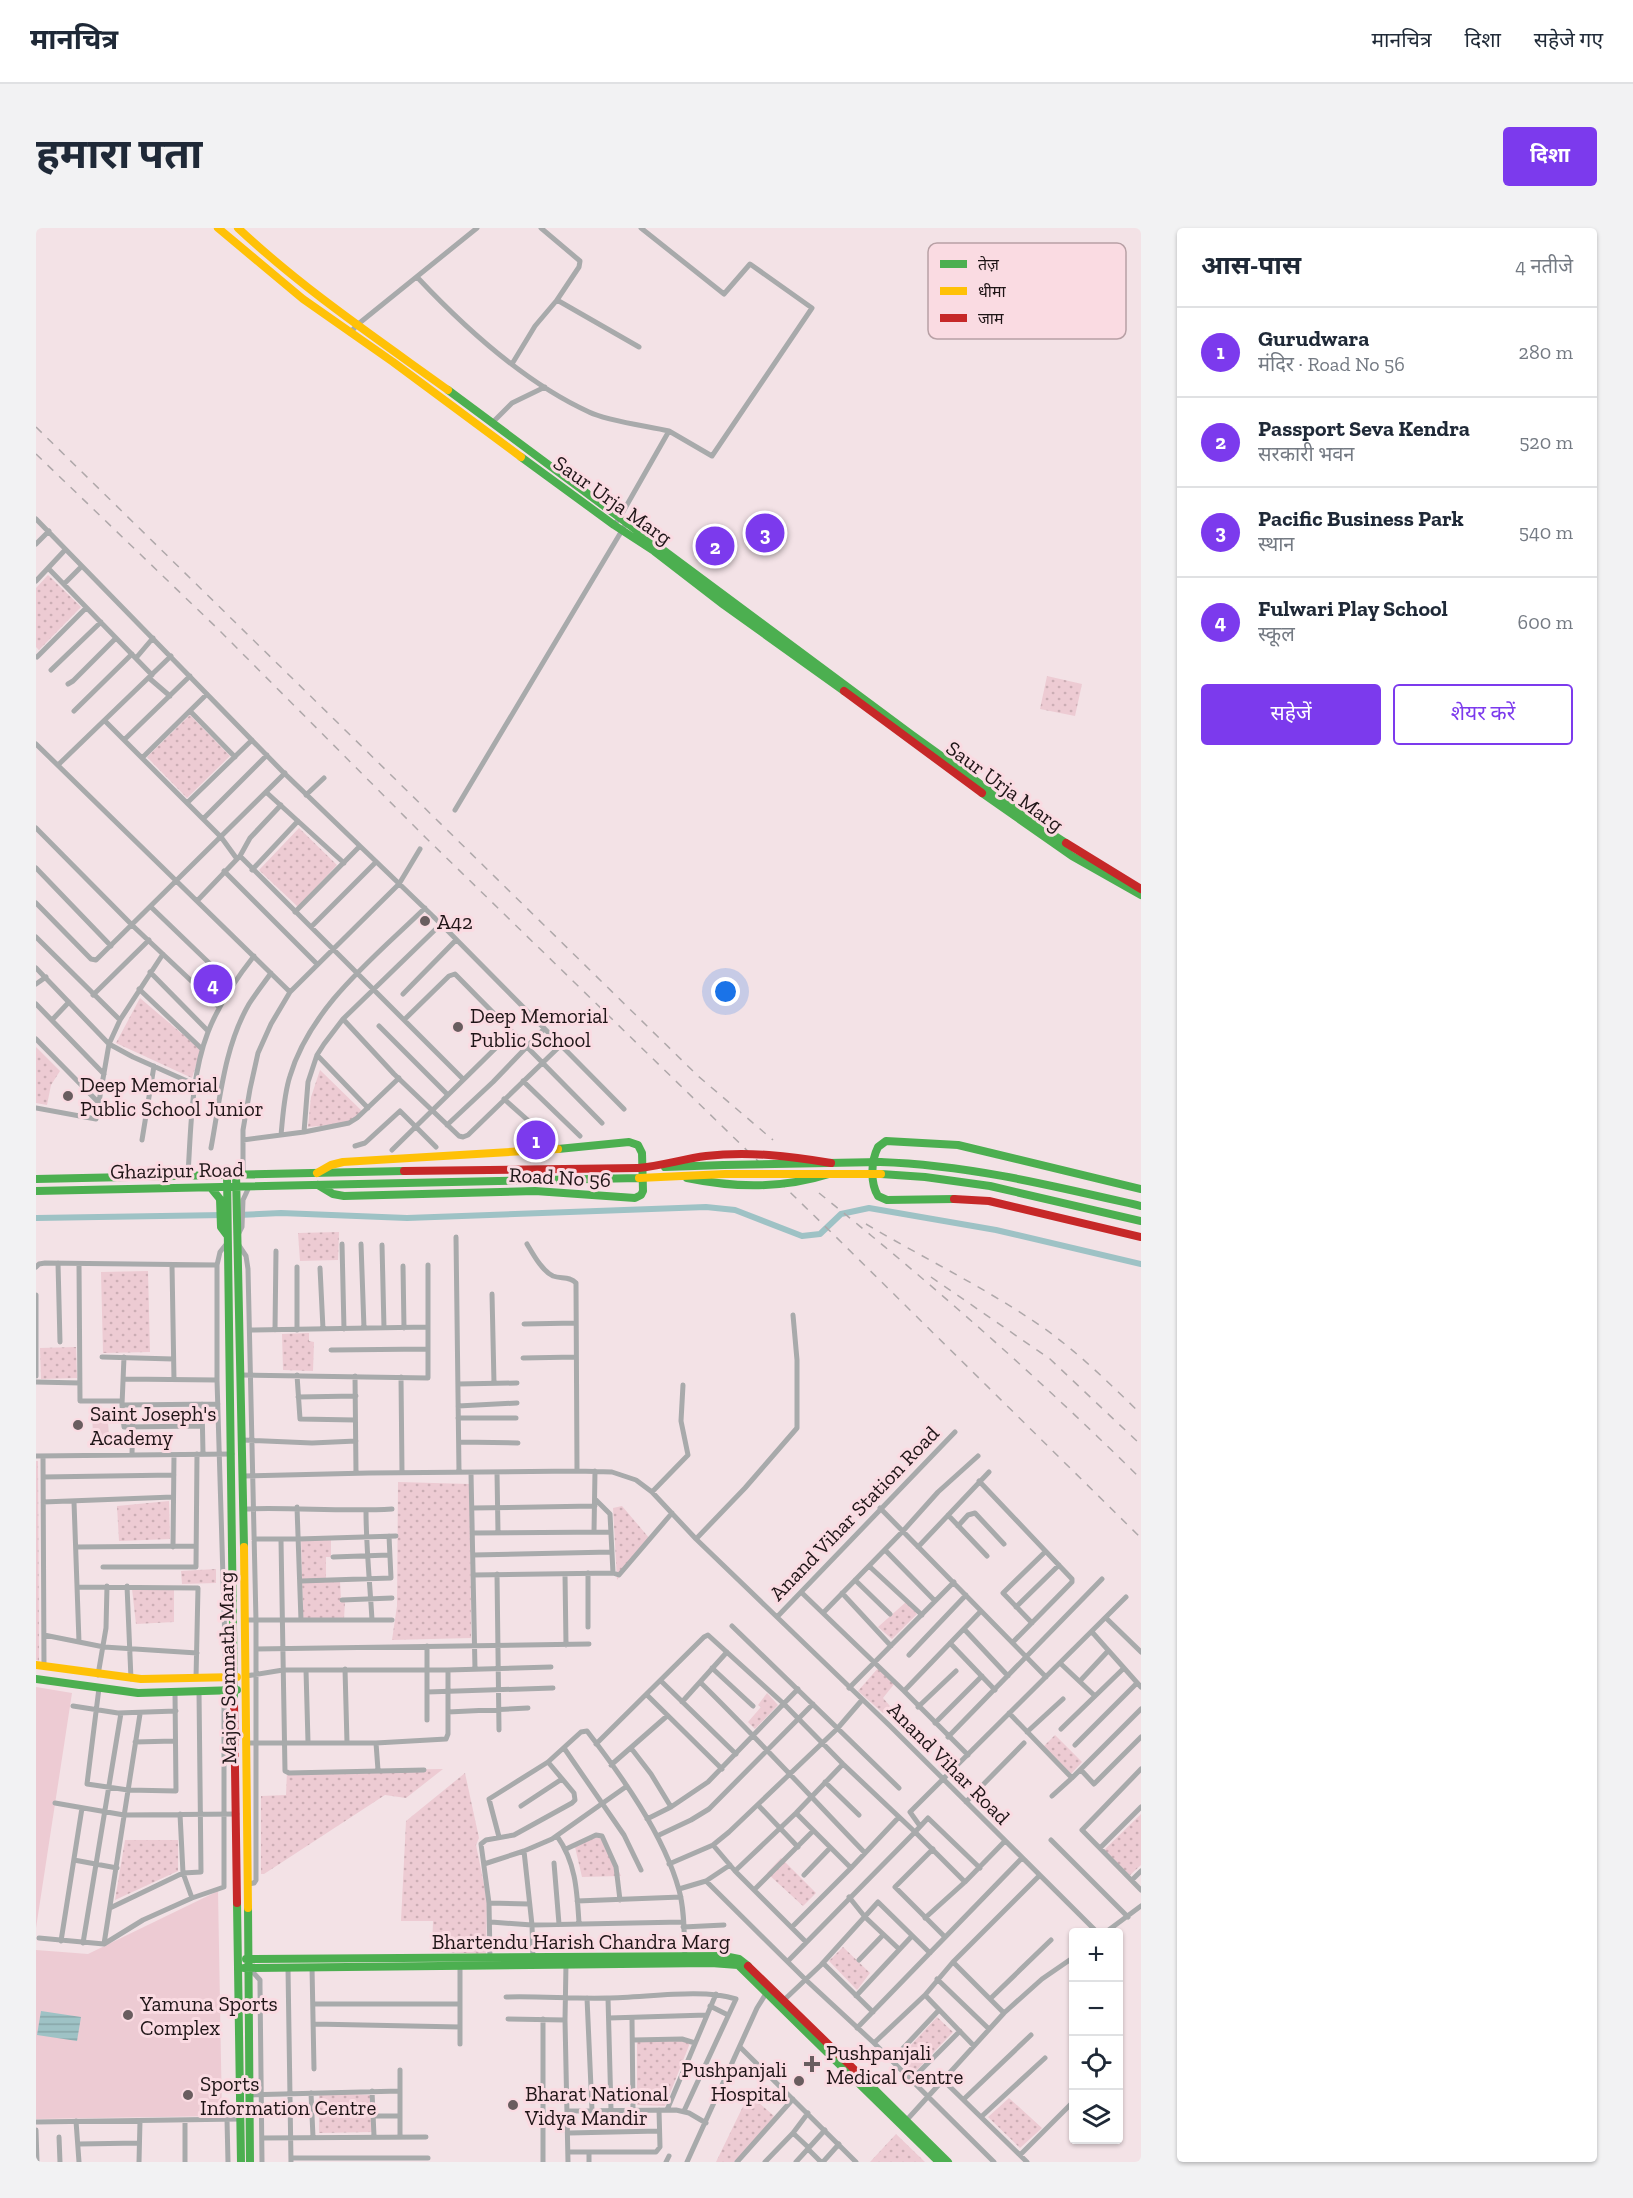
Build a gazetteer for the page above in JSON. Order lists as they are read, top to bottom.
{
  "streets": {
    "main road": [
      "Saur Urja Marg",
      "Ghazipur Road",
      "Road No 56",
      "Major Somnath Marg",
      "Bhartendu Harish Chandra Marg"
    ],
    "street": ["Anand Vihar Station Road", "Anand Vihar Road"]
  },
  "crossings": [
    ["Ghazipur Road", "Road No 56"],
    ["Ghazipur Road", "Major Somnath Marg"],
    ["Anand Vihar Station Road", "Anand Vihar Road"],
    ["Major Somnath Marg", "Anand Vihar Road"],
    ["Major Somnath Marg", "Bhartendu Harish Chandra Marg"]
  ],
  "places": {
    "other": [
      "A42",
      "Deep Memorial Public School",
      "Deep Memorial Public School Junior",
      "Saint Joseph's Academy",
      "Yamuna Sports Complex",
      "Pushpanjali Hospital",
      "Sports Information Centre",
      "Bharat National Vidya Mandir"
    ],
    "health": ["Pushpanjali Medical Centre"]
  },
  "legend": ["तेज़", "धीमा", "जाम"],
  "page": {
    "header": "मानचित्र",
    "nav": ["मानचित्र", "दिशा", "सहेजे गए"],
    "buttons": [
      "दिशा",
      ["सहेजें", "शेयर करें"]
    ],
    "title": "हमारा पता",
    "heading": ["आस-पास", "4 नतीजे"],
    "list": [
      {
        "mark": "1",
        "name": "Gurudwara",
        "note": "मंदिर · Road No 56",
        "value": "280 m"
      },
      {
        "mark": "2",
        "name": "Passport Seva Kendra",
        "note": "सरकारी भवन",
        "value": "520 m"
      },
      {
        "mark": "3",
        "name": "Pacific Business Park",
        "note": "स्थान",
        "value": "540 m"
      },
      {
        "mark": "4",
        "name": "Fulwari Play School",
        "note": "स्कूल",
        "value": "600 m"
      }
    ],
    "pins": [
      "3",
      "2",
      "4",
      "1"
    ],
    "map_buttons": ["+", "−"]
  }
}
